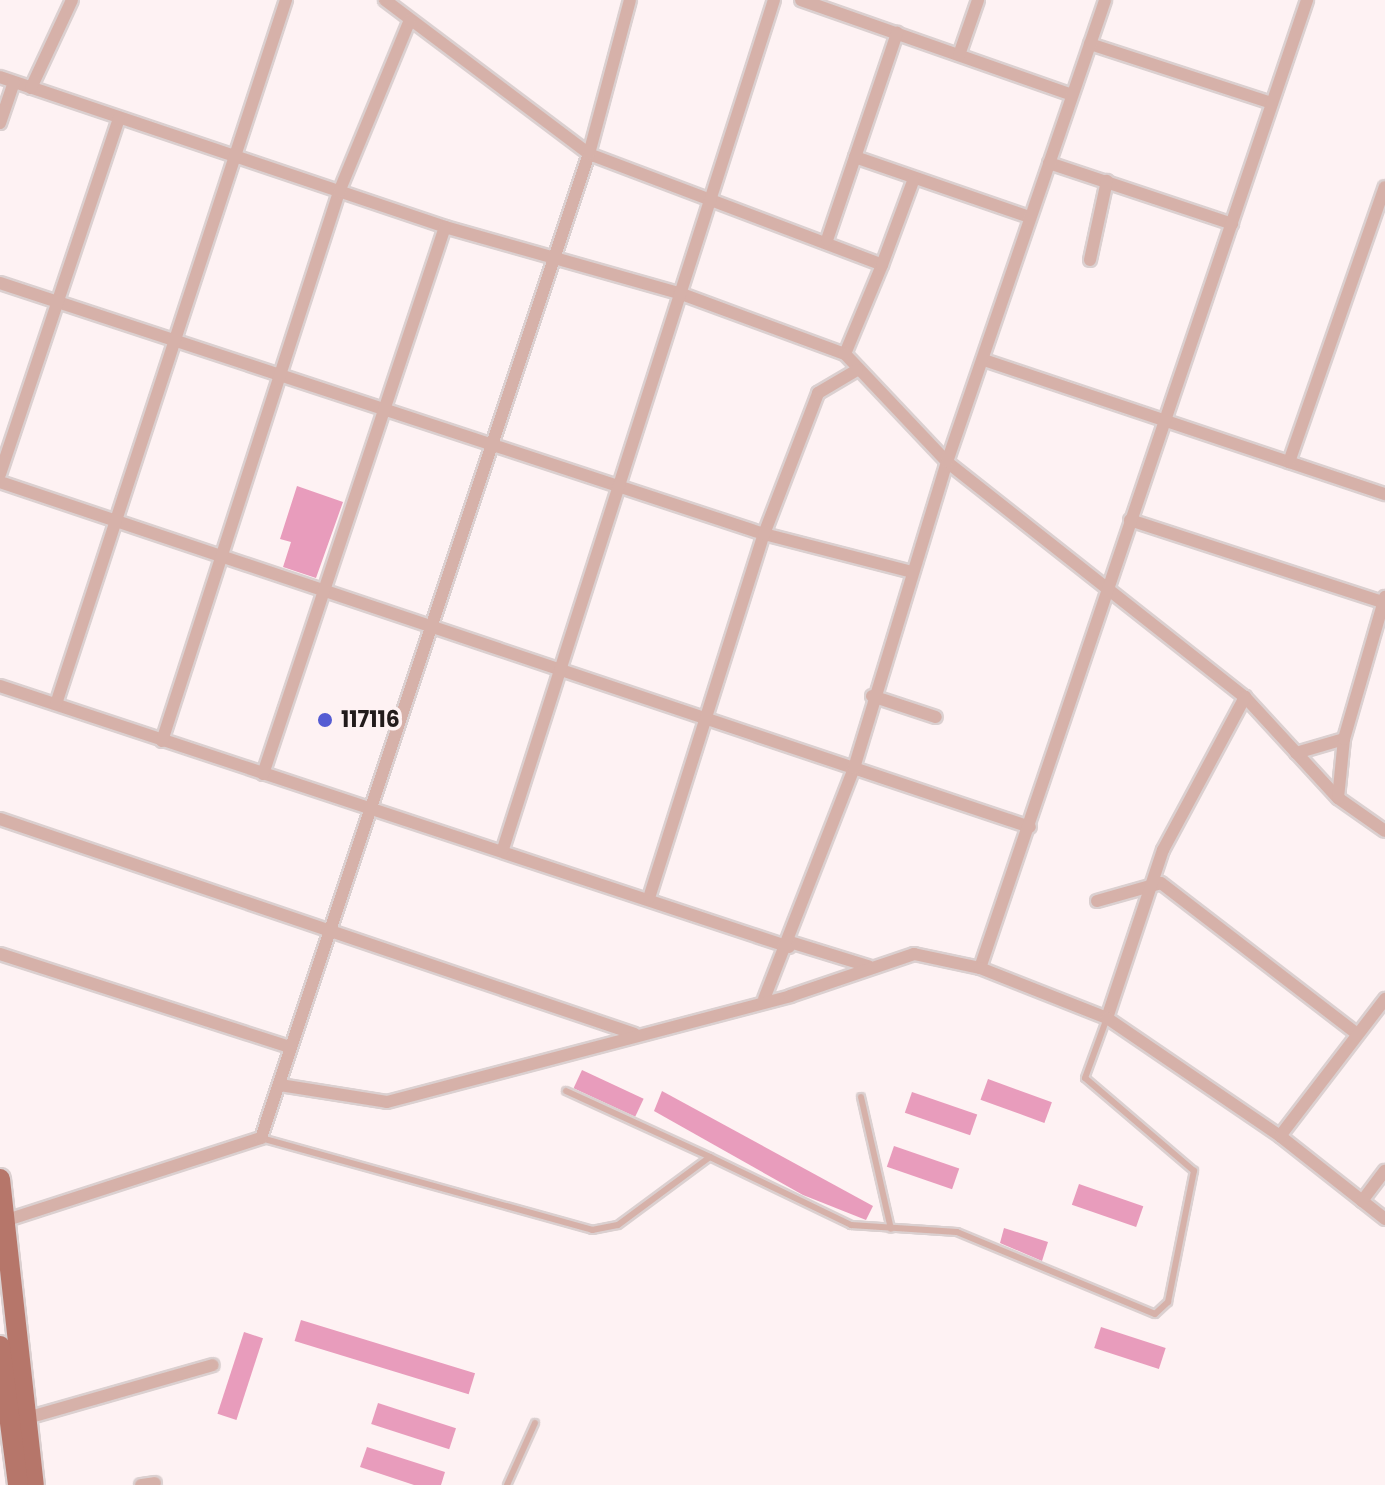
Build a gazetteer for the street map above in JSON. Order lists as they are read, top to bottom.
{
  "places": ["117116"]
}
